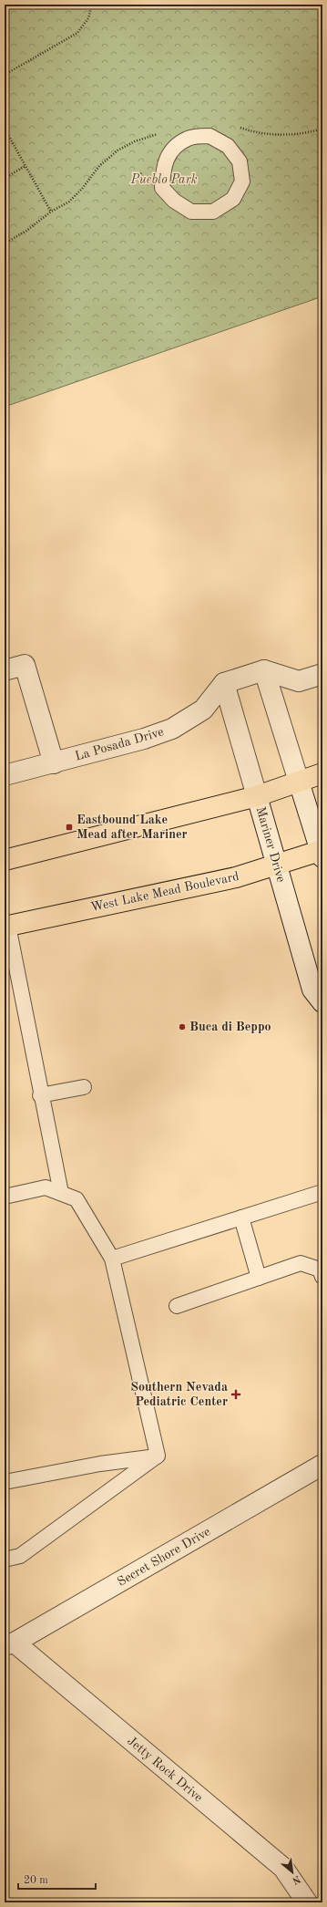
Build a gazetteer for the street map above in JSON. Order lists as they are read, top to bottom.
{
  "streets": {
    "main road": ["West Lake Mead Boulevard"],
    "street": [
      "La Posada Drive",
      "Mariner Drive",
      "Secret Shore Drive",
      "Jetty Rock Drive"
    ]
  },
  "crossings": [
    ["La Posada Drive", "Mariner Drive"],
    ["Mariner Drive", "West Lake Mead Boulevard"],
    ["Secret Shore Drive", "Jetty Rock Drive"]
  ],
  "parks": ["Pueblo Park"],
  "places": {
    "transit": ["Eastbound Lake Mead after Mariner"],
    "other": ["Buca di Beppo"],
    "health": ["Southern Nevada Pediatric Center"]
  },
  "scale_bar": "20 m",
  "north": "bottom right"
}
